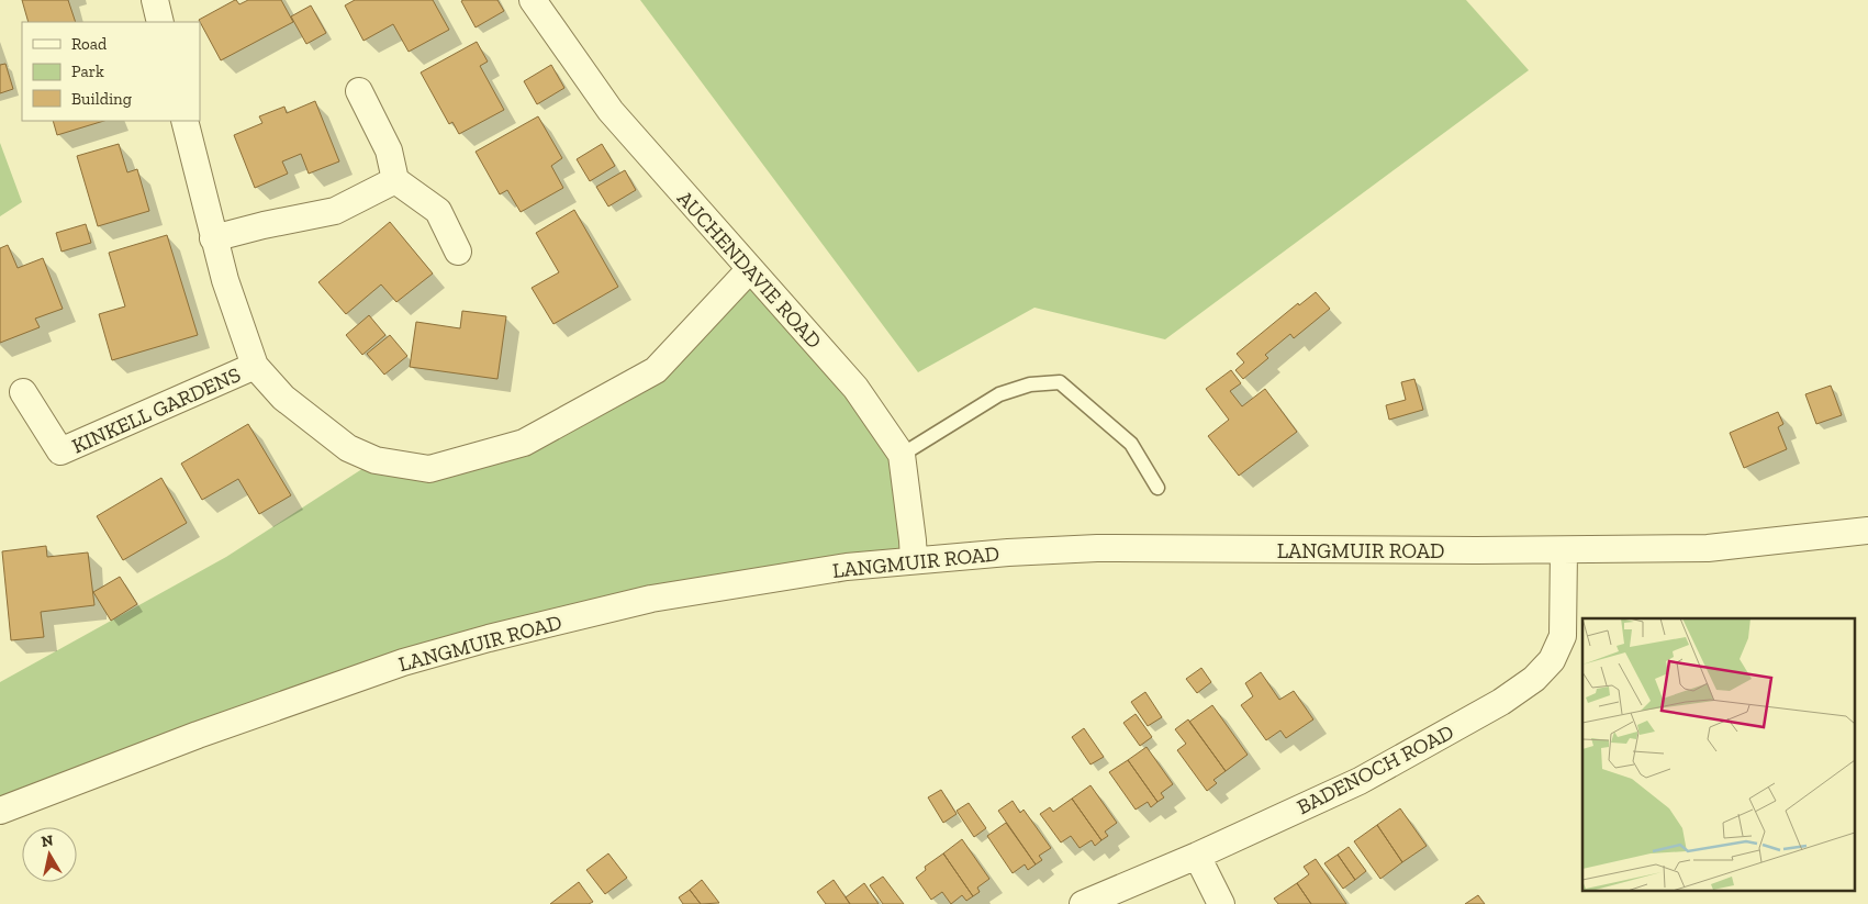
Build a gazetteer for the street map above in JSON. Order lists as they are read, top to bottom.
{
  "streets": {
    "street": [
      "AUCHENDAVIE ROAD",
      "KINKELL GARDENS",
      "LANGMUIR ROAD",
      "BADENOCH ROAD"
    ]
  },
  "crossings": [
    ["AUCHENDAVIE ROAD", "KINKELL GARDENS"],
    ["AUCHENDAVIE ROAD", "LANGMUIR ROAD"],
    ["LANGMUIR ROAD", "BADENOCH ROAD"]
  ],
  "legend": ["Road", "Park", "Building"],
  "north": "top"
}
